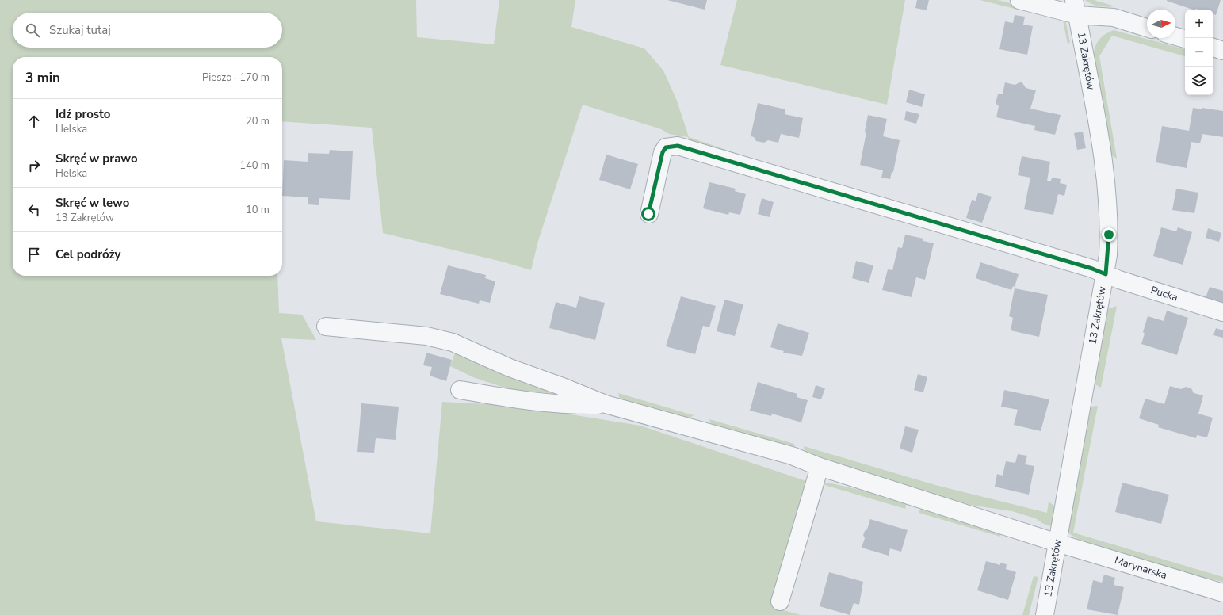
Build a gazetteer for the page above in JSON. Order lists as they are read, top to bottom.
{
  "streets": {
    "street": ["13 Zakrętów", "Pucka", "Marynarska"]
  },
  "crossings": [
    ["13 Zakrętów", "Pucka"],
    ["13 Zakrętów", "Marynarska"]
  ],
  "north": "right",
  "page": {
    "map_buttons": ["+", "−"],
    "search": "Szukaj tutaj",
    "heading": ["3 min", "Pieszo · 170 m"],
    "list": [
      ["Idź prosto", "Helska", "20 m"],
      ["Skręć w prawo", "Helska", "140 m"],
      ["Skręć w lewo", "13 Zakrętów", "10 m"],
      "Cel podróży"
    ]
  }
}
